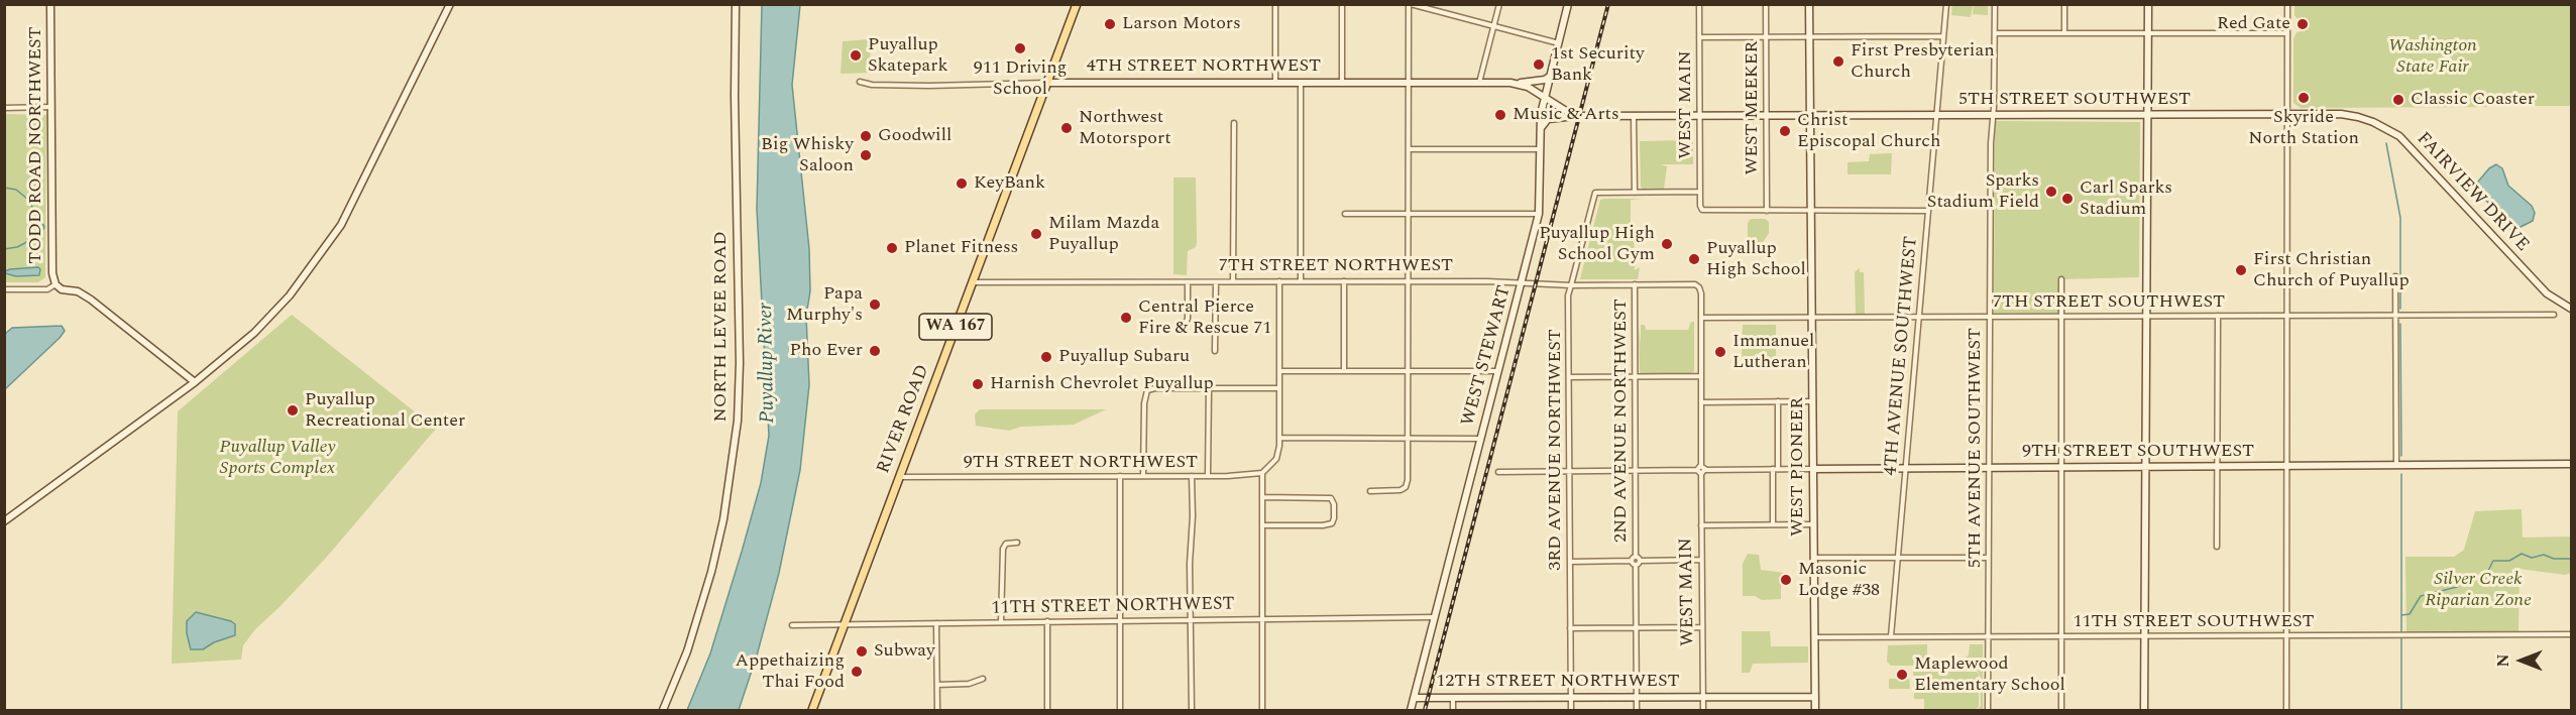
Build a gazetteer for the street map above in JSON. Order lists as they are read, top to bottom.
{
  "streets": {
    "main road": ["WA 167", "RIVER ROAD"],
    "street": [
      "4TH STREET NORTHWEST",
      "5TH STREET SOUTHWEST",
      "WEST MAIN",
      "WEST MEEKER",
      "TODD ROAD NORTHWEST",
      "FAIRVIEW DRIVE",
      "7TH STREET NORTHWEST",
      "7TH STREET SOUTHWEST",
      "NORTH LEVEE ROAD",
      "WEST STEWART",
      "4TH AVENUE SOUTHWEST",
      "2ND AVENUE NORTHWEST",
      "5TH AVENUE SOUTHWEST",
      "3RD AVENUE NORTHWEST",
      "9TH STREET SOUTHWEST",
      "9TH STREET NORTHWEST",
      "WEST PIONEER",
      "11TH STREET NORTHWEST",
      "11TH STREET SOUTHWEST",
      "12TH STREET NORTHWEST"
    ]
  },
  "crossings": [
    ["4TH STREET NORTHWEST", "5TH STREET SOUTHWEST"],
    ["4TH STREET NORTHWEST", "WEST STEWART"],
    ["4TH STREET NORTHWEST", "RIVER ROAD"],
    ["5TH STREET SOUTHWEST", "WEST MAIN"],
    ["5TH STREET SOUTHWEST", "WEST MEEKER"],
    ["5TH STREET SOUTHWEST", "FAIRVIEW DRIVE"],
    ["5TH STREET SOUTHWEST", "WEST STEWART"],
    ["5TH STREET SOUTHWEST", "4TH AVENUE SOUTHWEST"],
    ["5TH STREET SOUTHWEST", "5TH AVENUE SOUTHWEST"],
    ["5TH STREET SOUTHWEST", "WEST PIONEER"],
    ["WEST MAIN", "WEST MEEKER"],
    ["WEST MAIN", "7TH STREET NORTHWEST"],
    ["WEST MAIN", "7TH STREET SOUTHWEST"],
    ["WEST MAIN", "9TH STREET SOUTHWEST"],
    ["WEST MAIN", "12TH STREET NORTHWEST"],
    ["7TH STREET NORTHWEST", "WEST STEWART"],
    ["7TH STREET NORTHWEST", "RIVER ROAD"],
    ["7TH STREET NORTHWEST", "2ND AVENUE NORTHWEST"],
    ["7TH STREET NORTHWEST", "3RD AVENUE NORTHWEST"],
    ["7TH STREET SOUTHWEST", "4TH AVENUE SOUTHWEST"],
    ["7TH STREET SOUTHWEST", "5TH AVENUE SOUTHWEST"],
    ["7TH STREET SOUTHWEST", "WEST PIONEER"],
    ["WEST STEWART", "11TH STREET NORTHWEST"],
    ["WEST STEWART", "12TH STREET NORTHWEST"],
    ["4TH AVENUE SOUTHWEST", "9TH STREET SOUTHWEST"],
    ["4TH AVENUE SOUTHWEST", "11TH STREET SOUTHWEST"],
    ["RIVER ROAD", "9TH STREET NORTHWEST"],
    ["RIVER ROAD", "11TH STREET NORTHWEST"],
    ["2ND AVENUE NORTHWEST", "12TH STREET NORTHWEST"],
    ["5TH AVENUE SOUTHWEST", "9TH STREET SOUTHWEST"],
    ["5TH AVENUE SOUTHWEST", "11TH STREET SOUTHWEST"],
    ["3RD AVENUE NORTHWEST", "12TH STREET NORTHWEST"],
    ["9TH STREET SOUTHWEST", "WEST PIONEER"],
    ["WEST PIONEER", "11TH STREET SOUTHWEST"],
    ["WEST PIONEER", "12TH STREET NORTHWEST"]
  ],
  "water": ["Puyallup River"],
  "parks": ["Washington State Fair", "Puyallup Valley Sports Complex", "Silver Creek Riparian Zone"],
  "places": [
    "Larson Motors",
    "Red Gate",
    "911 Driving School",
    "Puyallup Skatepark",
    "First Presbyterian Church",
    "1st Security Bank",
    "Skyride North Station",
    "Classic Coaster",
    "Music & Arts",
    "Northwest Motorsport",
    "Christ Episcopal Church",
    "Goodwill",
    "Big Whisky Saloon",
    "KeyBank",
    "Sparks Stadium Field",
    "Carl Sparks Stadium",
    "Milam Mazda Puyallup",
    "Puyallup High School Gym",
    "Planet Fitness",
    "Puyallup High School",
    "First Christian Church of Puyallup",
    "Papa Murphy's",
    "Central Pierce Fire & Rescue 71",
    "Pho Ever",
    "Immanuel Lutheran",
    "Puyallup Subaru",
    "Harnish Chevrolet Puyallup",
    "Puyallup Recreational Center",
    "Masonic Lodge #38",
    "Subway",
    "Appethaizing Thai Food",
    "Maplewood Elementary School"
  ],
  "north": "left"
}
